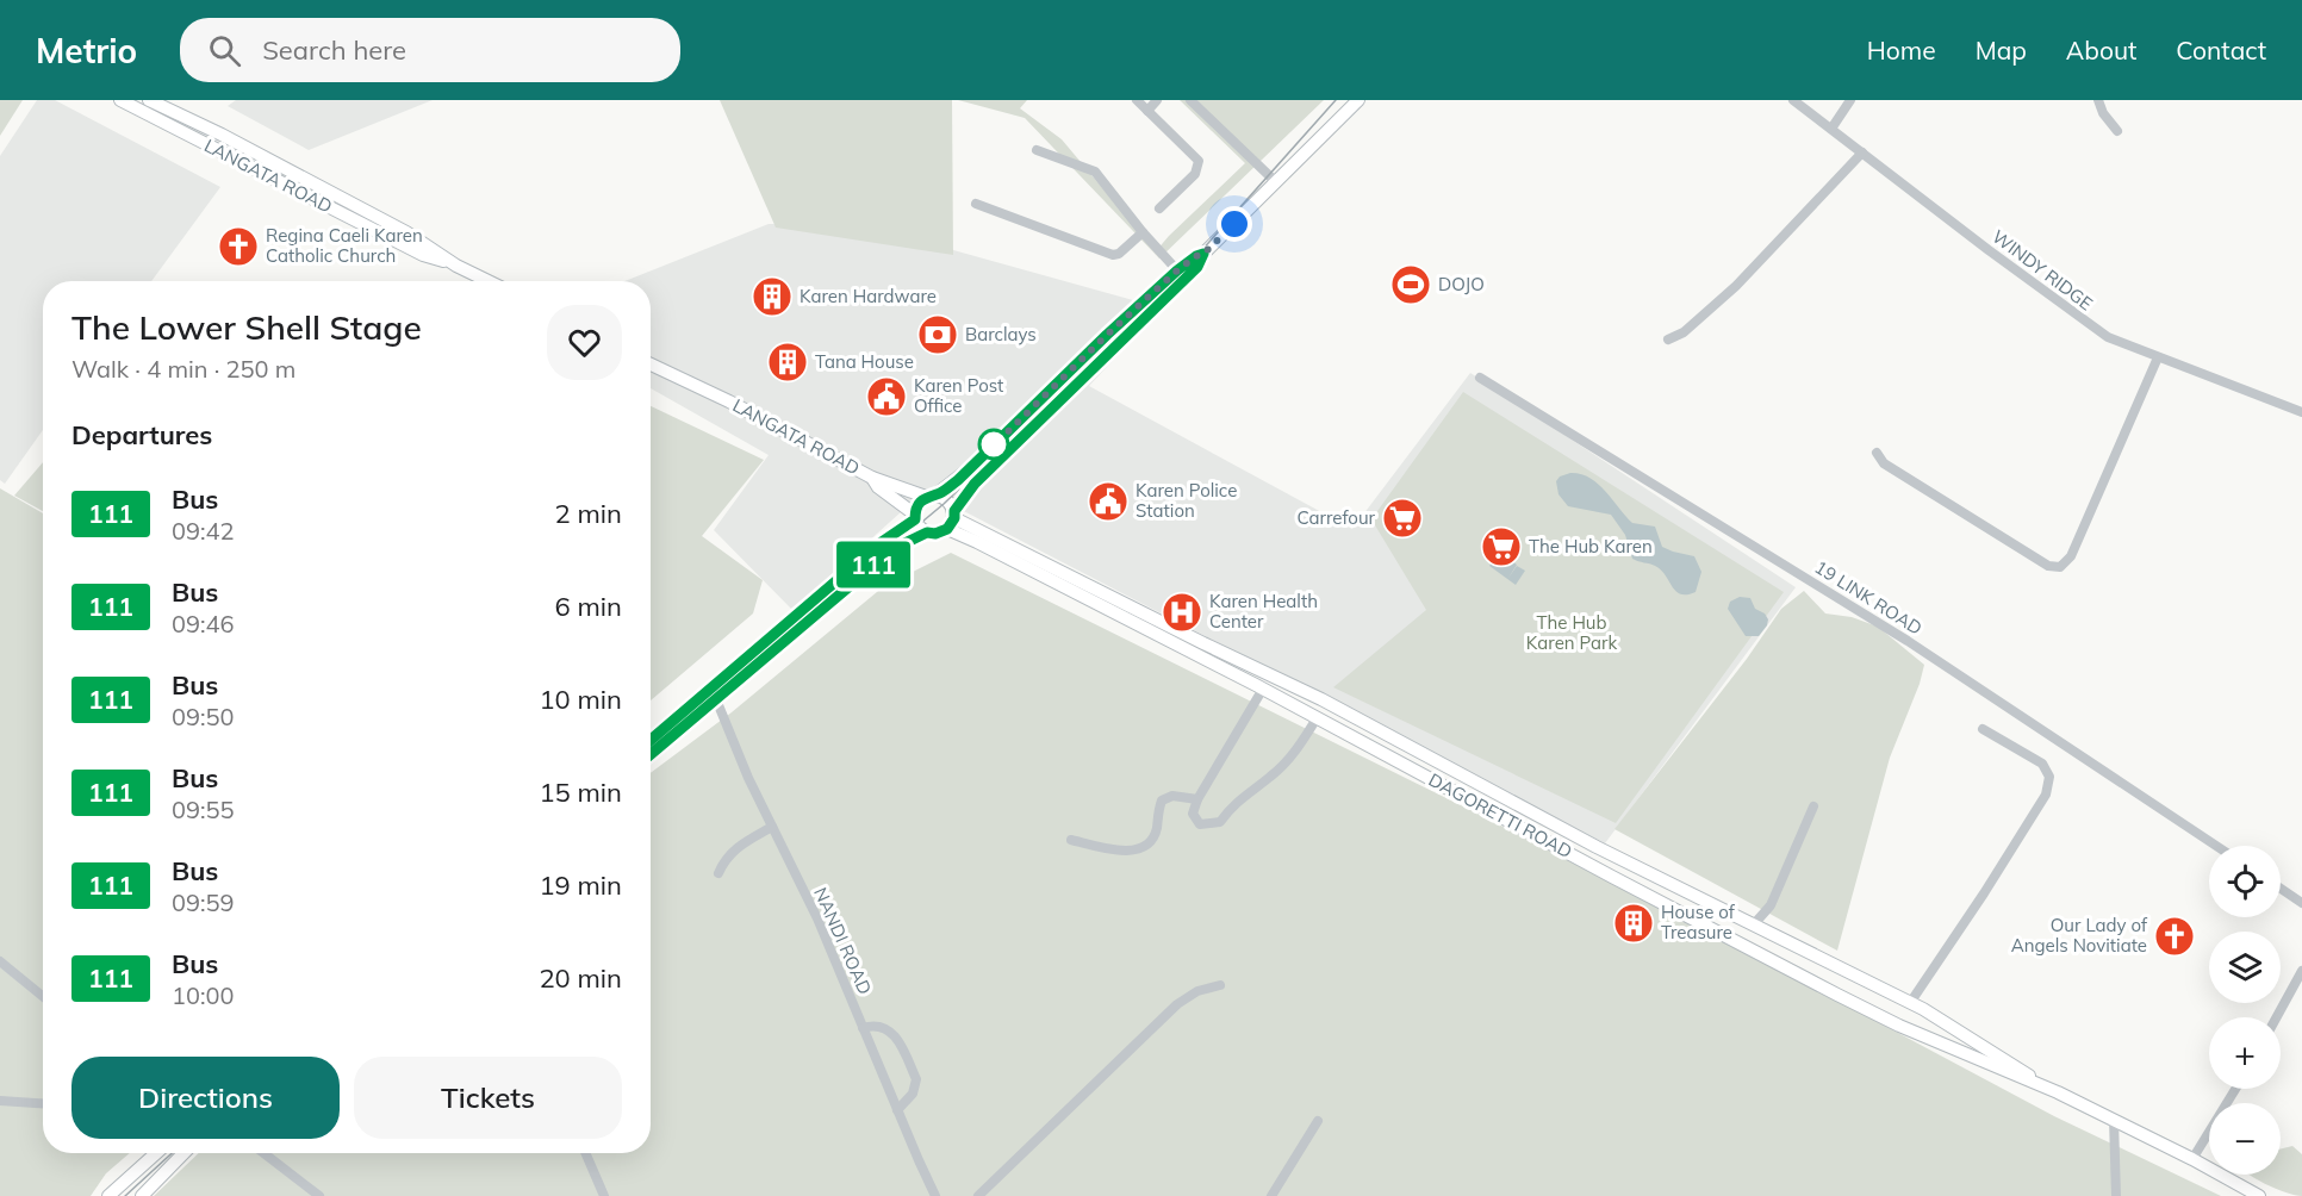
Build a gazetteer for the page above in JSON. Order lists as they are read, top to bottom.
{
  "streets": {
    "main road": ["LANGATA ROAD", "DAGORETTI ROAD"],
    "street": ["WINDY RIDGE", "19 LINK ROAD", "NANDI ROAD"]
  },
  "parks": ["The Hub Karen Park"],
  "places": {
    "church": ["Regina Caeli Karen Catholic Church", "Our Lady of Angels Novitiate"],
    "sports": ["DOJO"],
    "building": ["Karen Hardware", "Tana House", "House of Treasure"],
    "bank": ["Barclays"],
    "public building": ["Karen Post Office", "Karen Police Station"],
    "supermarket": ["Carrefour", "The Hub Karen"],
    "hospital": ["Karen Health Center"]
  },
  "lines": ["bus line 111"],
  "page": {
    "header": "Metrio",
    "search": "Search here",
    "nav": [
      "Home",
      "Map",
      "About",
      "Contact"
    ],
    "on_map": "111",
    "heading": [
      ["The Lower Shell Stage", "Walk · 4 min · 250 m"],
      "Departures"
    ],
    "list": [
      {
        "mark": "111",
        "name": "Bus",
        "note": "09:42",
        "value": "2 min"
      },
      {
        "mark": "111",
        "name": "Bus",
        "note": "09:46",
        "value": "6 min"
      },
      {
        "mark": "111",
        "name": "Bus",
        "note": "09:50",
        "value": "10 min"
      },
      {
        "mark": "111",
        "name": "Bus",
        "note": "09:55",
        "value": "15 min"
      },
      {
        "mark": "111",
        "name": "Bus",
        "note": "09:59",
        "value": "19 min"
      },
      {
        "mark": "111",
        "name": "Bus",
        "note": "10:00",
        "value": "20 min"
      }
    ],
    "map_buttons": ["+", "−"],
    "buttons": ["Directions", "Tickets"]
  }
}
